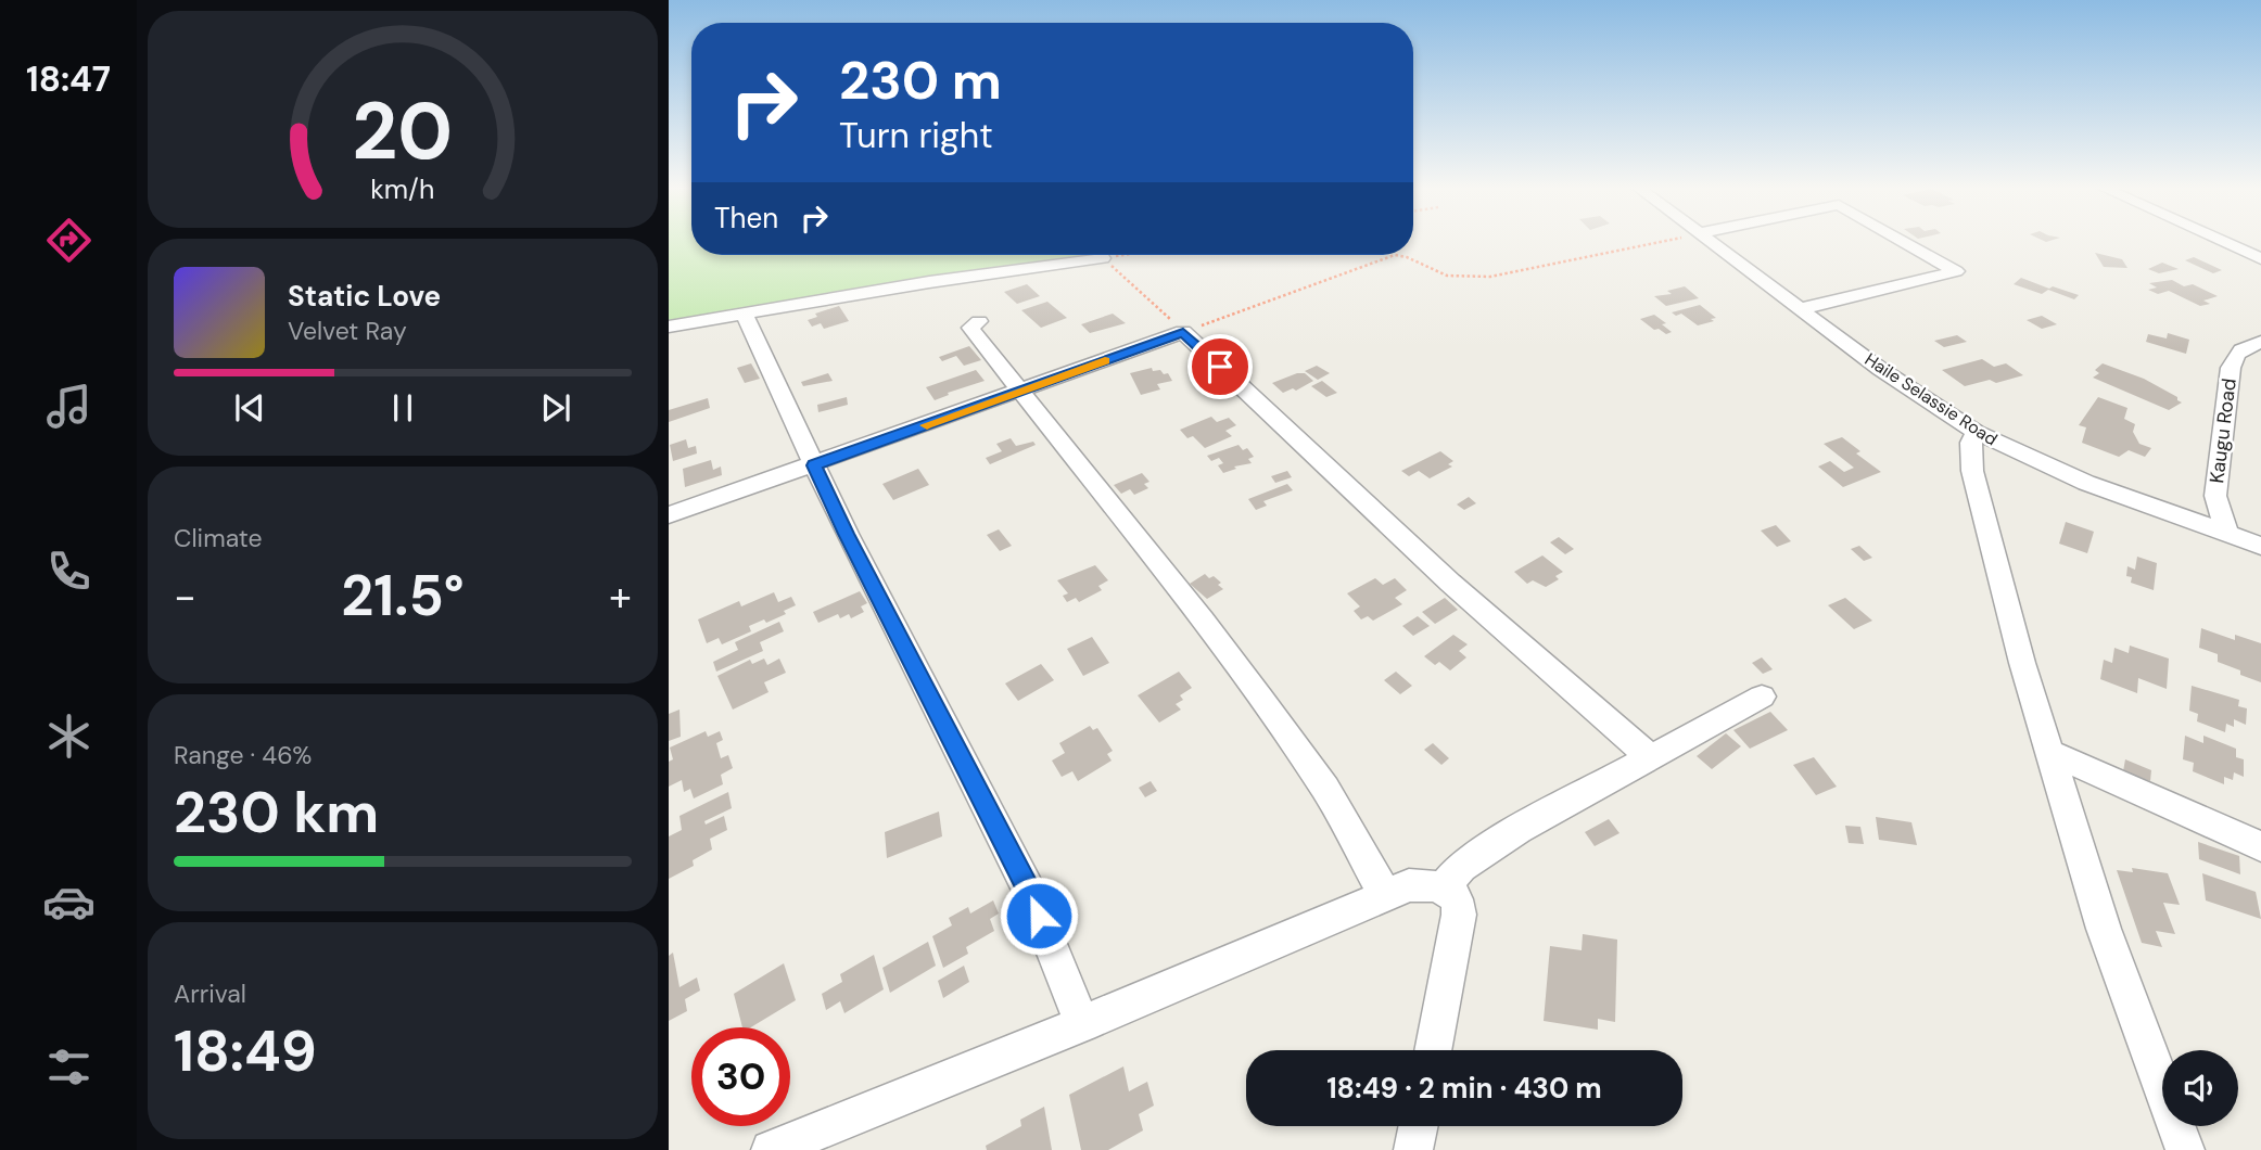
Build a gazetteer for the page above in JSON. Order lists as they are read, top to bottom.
{
  "streets": {
    "street": ["Haile Selassie Road", "Kaugu Road"]
  },
  "crossings": [
    ["Haile Selassie Road", "Kaugu Road"]
  ],
  "page": {
    "tabs": "18:47",
    "turn": ["230 m", "Turn right"],
    "then": "Then",
    "song": ["Static Love", "Velvet Ray"],
    "tile": [
      "Climate",
      ["Range · 46%", "230 km"],
      ["Arrival", "18:49"]
    ],
    "heat": ["−", "21.5°", "+"],
    "limit": "30",
    "trip": "18:49 · 2 min · 430 m",
    "gauge": ["20", "km/h"]
  }
}
